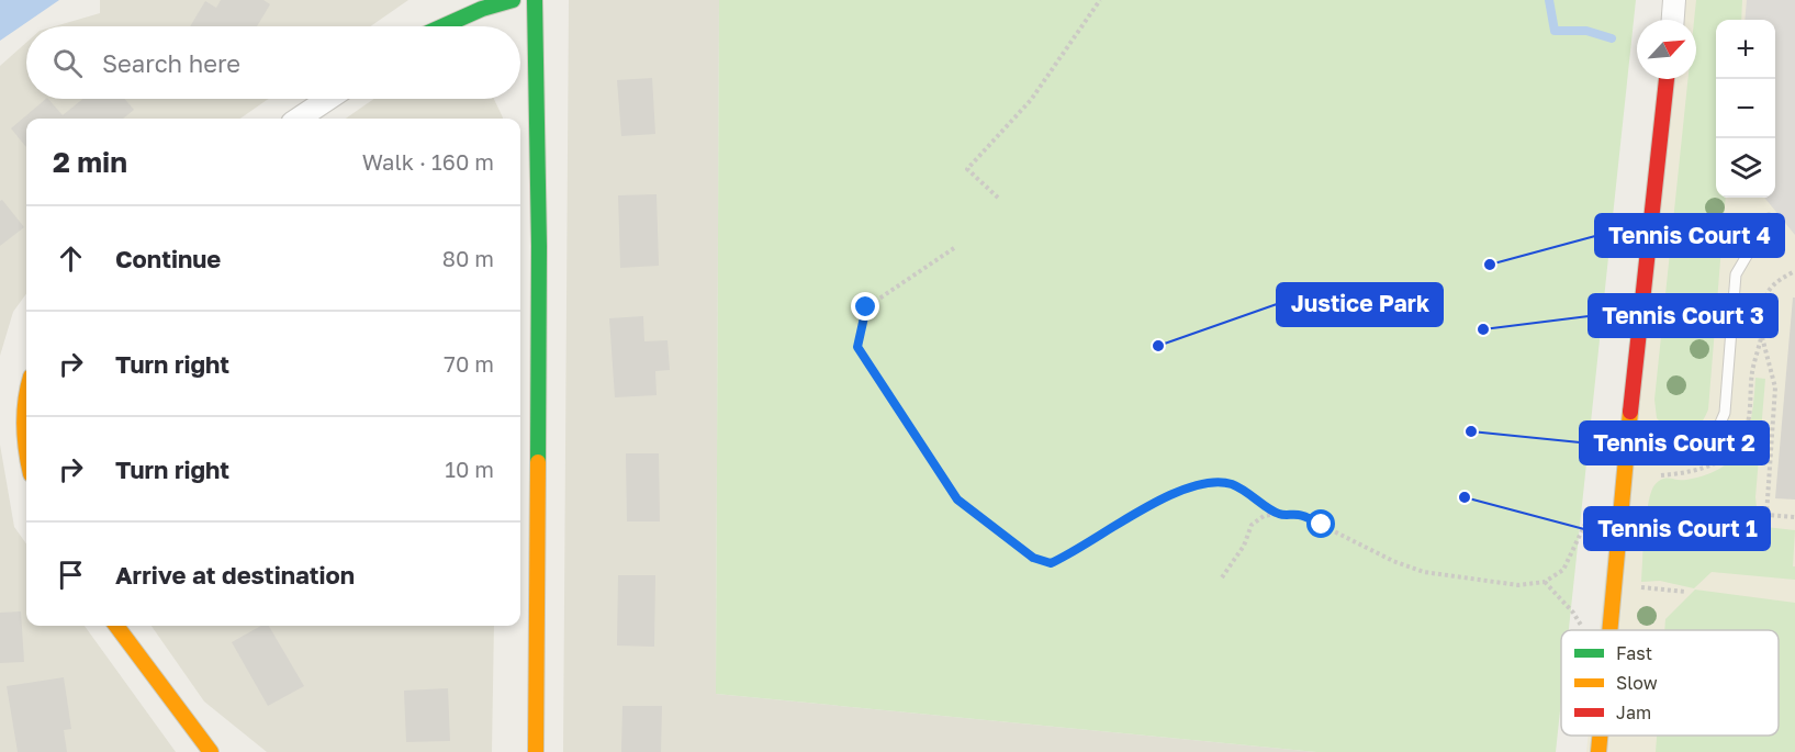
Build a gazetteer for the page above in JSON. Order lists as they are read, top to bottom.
{
  "places": [
    "Tennis Court 4",
    "Tennis Court 3",
    "Justice Park",
    "Tennis Court 2",
    "Tennis Court 1"
  ],
  "legend": ["Fast", "Slow", "Jam"],
  "north": "top right",
  "page": {
    "map_buttons": ["+", "−"],
    "search": "Search here",
    "heading": ["2 min", "Walk · 160 m"],
    "list": [
      ["Continue", "80 m"],
      ["Turn right", "70 m"],
      ["Turn right", "10 m"],
      "Arrive at destination"
    ]
  }
}
